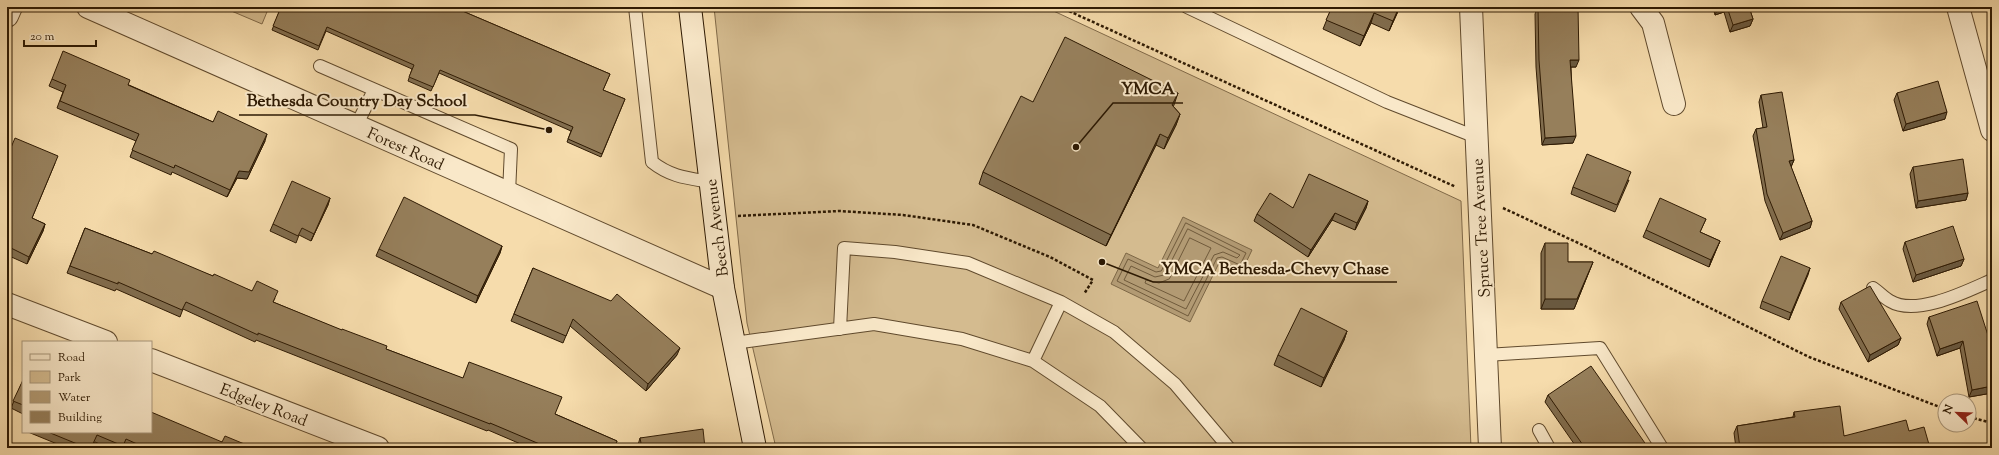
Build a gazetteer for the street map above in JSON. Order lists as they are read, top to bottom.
{
  "streets": {
    "street": [
      "Forest Road",
      "Beech Avenue",
      "Spruce Tree Avenue",
      "Edgeley Road"
    ]
  },
  "crossings": [
    ["Forest Road", "Beech Avenue"]
  ],
  "places": ["Bethesda Country Day School", "YMCA", "YMCA Bethesda-Chevy Chase"],
  "legend": [
    "Road",
    "Park",
    "Water",
    "Building"
  ],
  "scale_bar": "20 m",
  "north": "top left"
}
